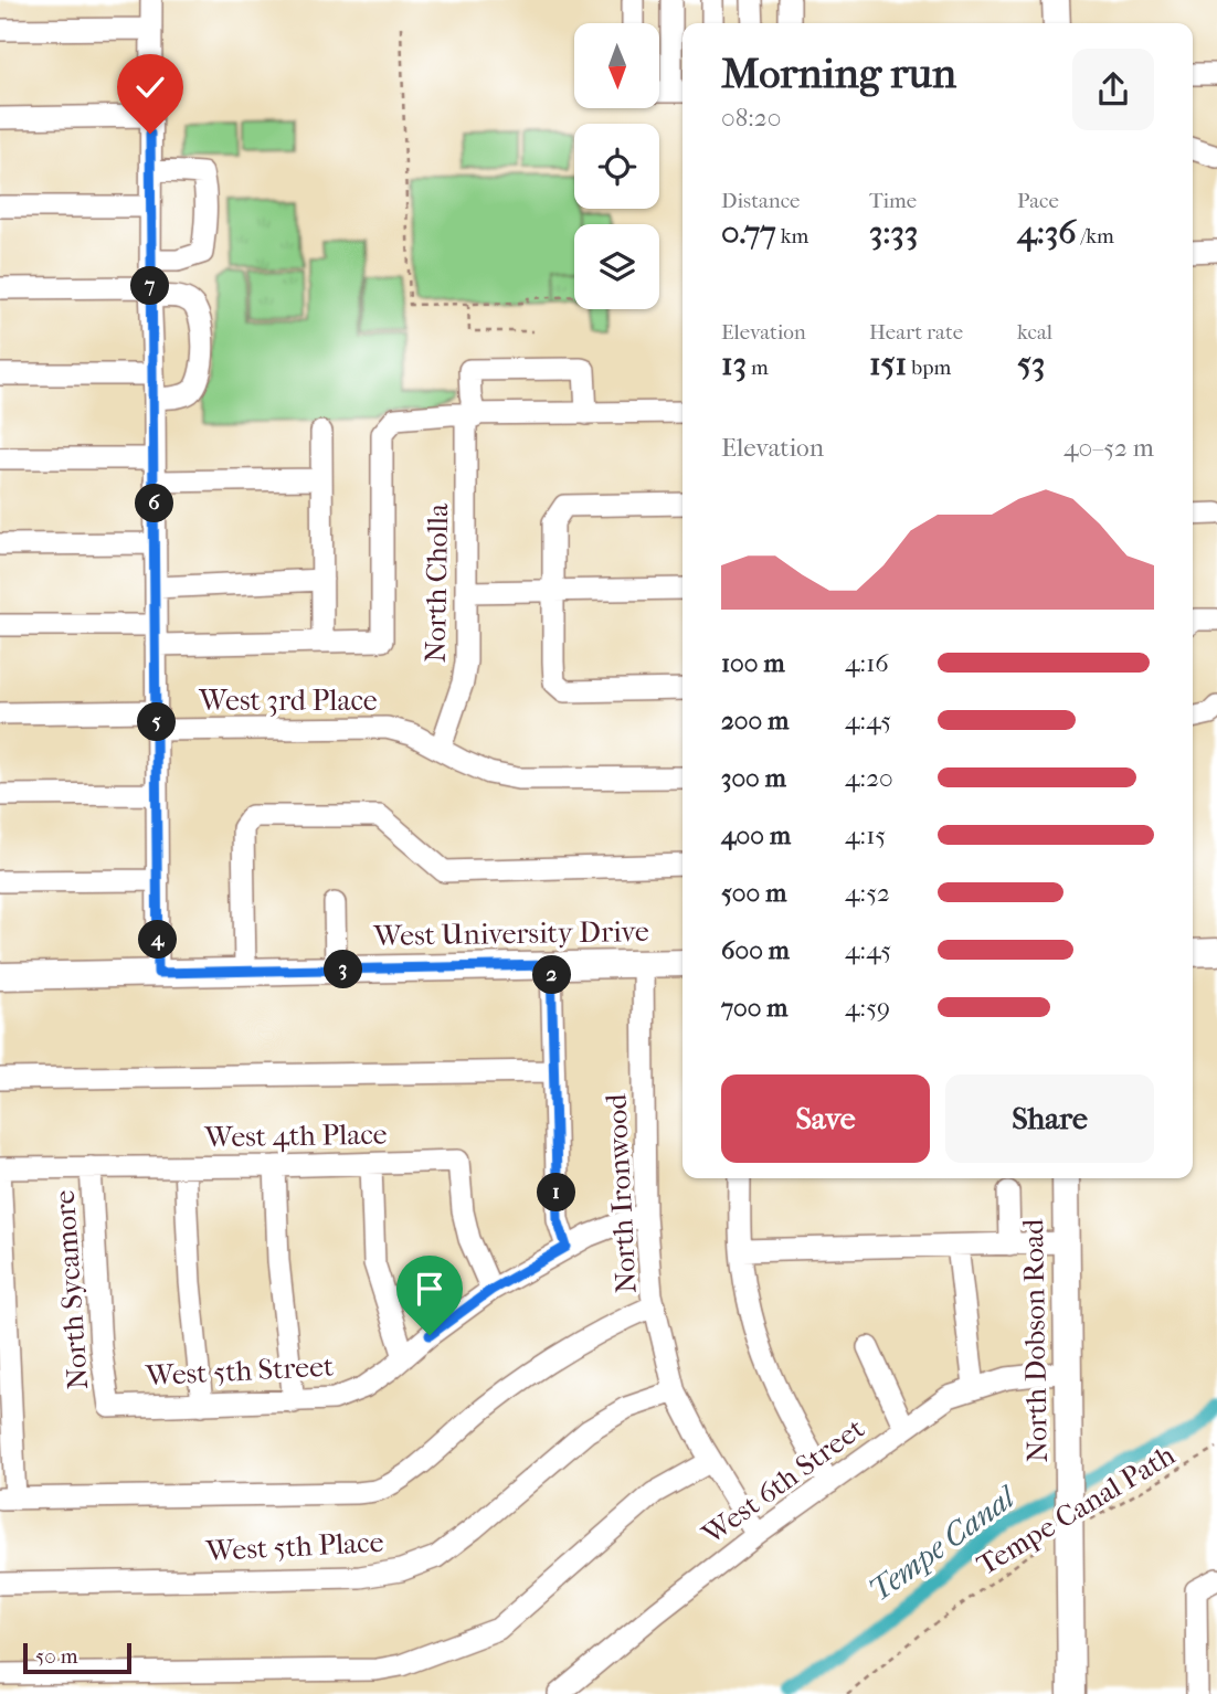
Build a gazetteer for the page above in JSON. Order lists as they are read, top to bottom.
{
  "streets": {
    "main road": ["West University Drive", "North Dobson Road"],
    "street": [
      "North Cholla",
      "West 3rd Place",
      "West 4th Place",
      "North Ironwood",
      "North Sycamore",
      "West 5th Street",
      "West 6th Street",
      "West 5th Place"
    ],
    "path": ["Tempe Canal Path"]
  },
  "crossings": [
    ["North Cholla", "West 3rd Place"],
    ["West University Drive", "North Ironwood"],
    ["West 4th Place", "North Sycamore"],
    ["West 4th Place", "West 5th Street"],
    ["North Ironwood", "West 5th Street"],
    ["North Ironwood", "West 6th Street"],
    ["North Ironwood", "West 5th Place"],
    ["North Sycamore", "West 5th Street"],
    ["North Dobson Road", "West 6th Street"],
    ["North Dobson Road", "Tempe Canal Path"]
  ],
  "water": ["Tempe Canal"],
  "scale_bar": "50 m",
  "north": "bottom",
  "page": {
    "heading": ["Morning run", "08:20"],
    "stats": [
      ["Distance", "0.77 km"],
      ["Time", "3:33"],
      ["Pace", "4:36 /km"],
      ["Elevation", "13 m"],
      ["Heart rate", "151 bpm"],
      ["kcal", "53"]
    ],
    "pins": [
      "7",
      "6",
      "5",
      "4",
      "3",
      "2",
      "1"
    ],
    "chart": ["Elevation", "40–52 m"],
    "list": [
      {
        "name": "100 m",
        "note": "4:16"
      },
      {
        "name": "200 m",
        "note": "4:45"
      },
      {
        "name": "300 m",
        "note": "4:20"
      },
      {
        "name": "400 m",
        "note": "4:15"
      },
      {
        "name": "500 m",
        "note": "4:52"
      },
      {
        "name": "600 m",
        "note": "4:45"
      },
      {
        "name": "700 m",
        "note": "4:59"
      }
    ],
    "buttons": ["Save", "Share"],
    "scale": "50 m"
  }
}
